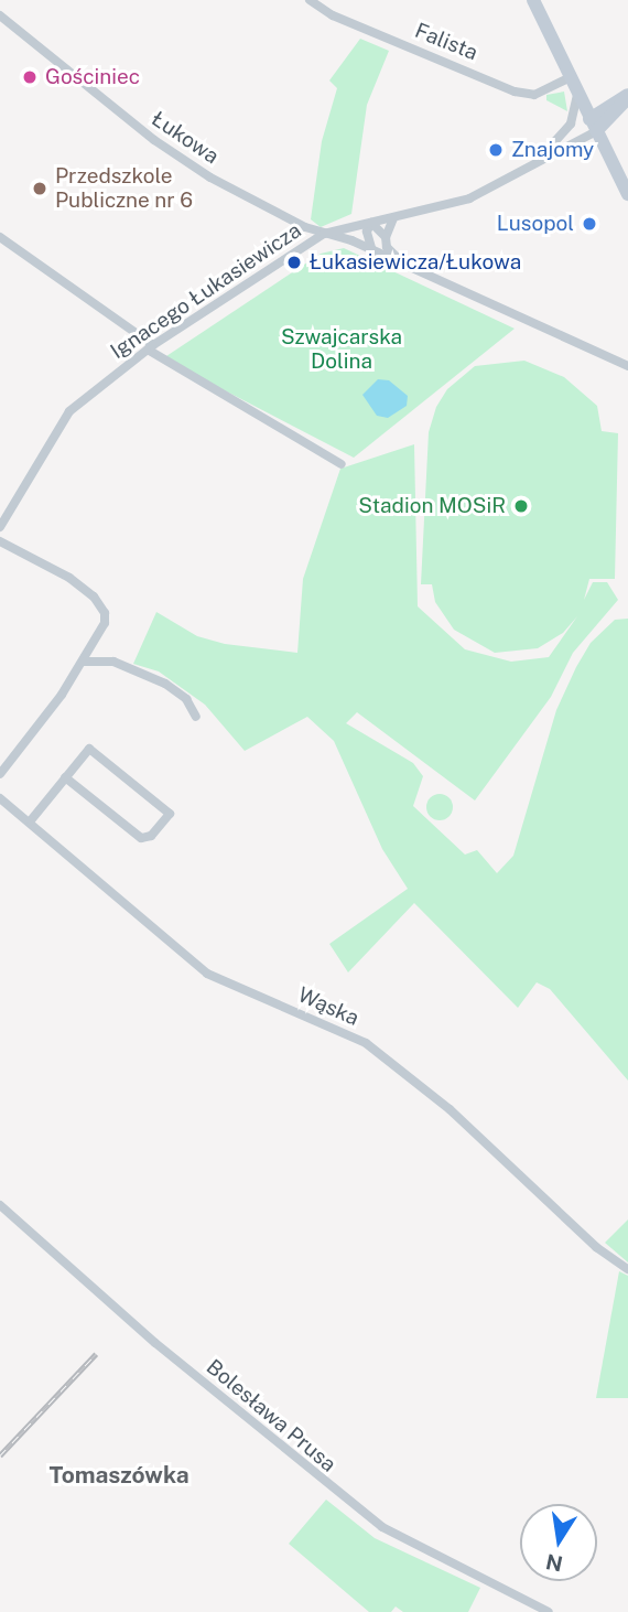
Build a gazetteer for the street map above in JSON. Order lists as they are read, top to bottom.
{
  "streets": {
    "street": [
      "Falista",
      "Łukowa",
      "Ignacego Łukasiewicza",
      "Wąska",
      "Bolesława Prusa"
    ]
  },
  "crossings": [
    ["Łukowa", "Ignacego Łukasiewicza"]
  ],
  "districts": ["Tomaszówka"],
  "parks": ["Szwajcarska Dolina"],
  "places": [
    "Gościniec",
    "Znajomy",
    "Przedszkole Publiczne nr 6",
    "Lusopol",
    "Łukasiewicza/Łukowa",
    "Stadion MOSiR"
  ],
  "north": "bottom"
}
